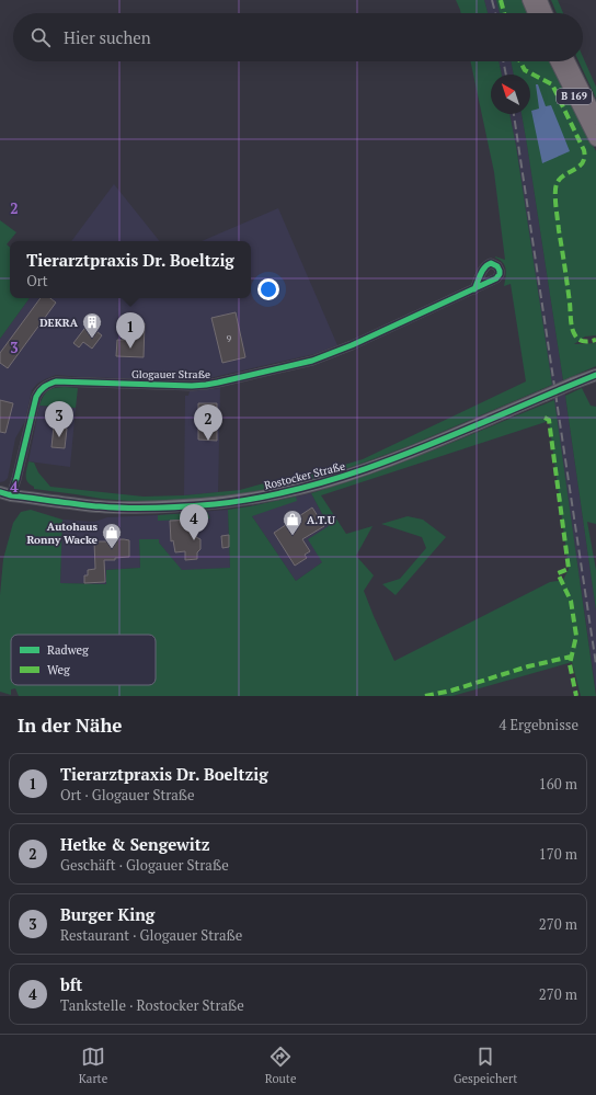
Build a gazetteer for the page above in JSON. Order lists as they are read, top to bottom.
{
  "streets": {
    "highway": ["B 169"],
    "street": ["Glogauer Straße", "Rostocker Straße"]
  },
  "crossings": [
    ["Glogauer Straße", "Rostocker Straße"]
  ],
  "places": {
    "building": ["DEKRA"],
    "shop": ["A.T.U", "Autohaus Ronny Wacke"]
  },
  "house_numbers": ["9"],
  "legend": ["Radweg", "Weg"],
  "north": "top left",
  "page": {
    "search": "Hier suchen",
    "popup": ["Tierarztpraxis Dr. Boeltzig", "Ort"],
    "pins": [
      "1",
      "3",
      "2",
      "4"
    ],
    "heading": ["In der Nähe", "4 Ergebnisse"],
    "list": [
      {
        "mark": "1",
        "name": "Tierarztpraxis Dr. Boeltzig",
        "note": "Ort · Glogauer Straße",
        "value": "160 m"
      },
      {
        "mark": "2",
        "name": "Hetke & Sengewitz",
        "note": "Geschäft · Glogauer Straße",
        "value": "170 m"
      },
      {
        "mark": "3",
        "name": "Burger King",
        "note": "Restaurant · Glogauer Straße",
        "value": "270 m"
      },
      {
        "mark": "4",
        "name": "bft",
        "note": "Tankstelle · Rostocker Straße",
        "value": "270 m"
      }
    ],
    "nav": ["Karte", "Route", "Gespeichert"]
  },
  "grid": {
    "rows": ["2", "3", "4"]
  }
}
